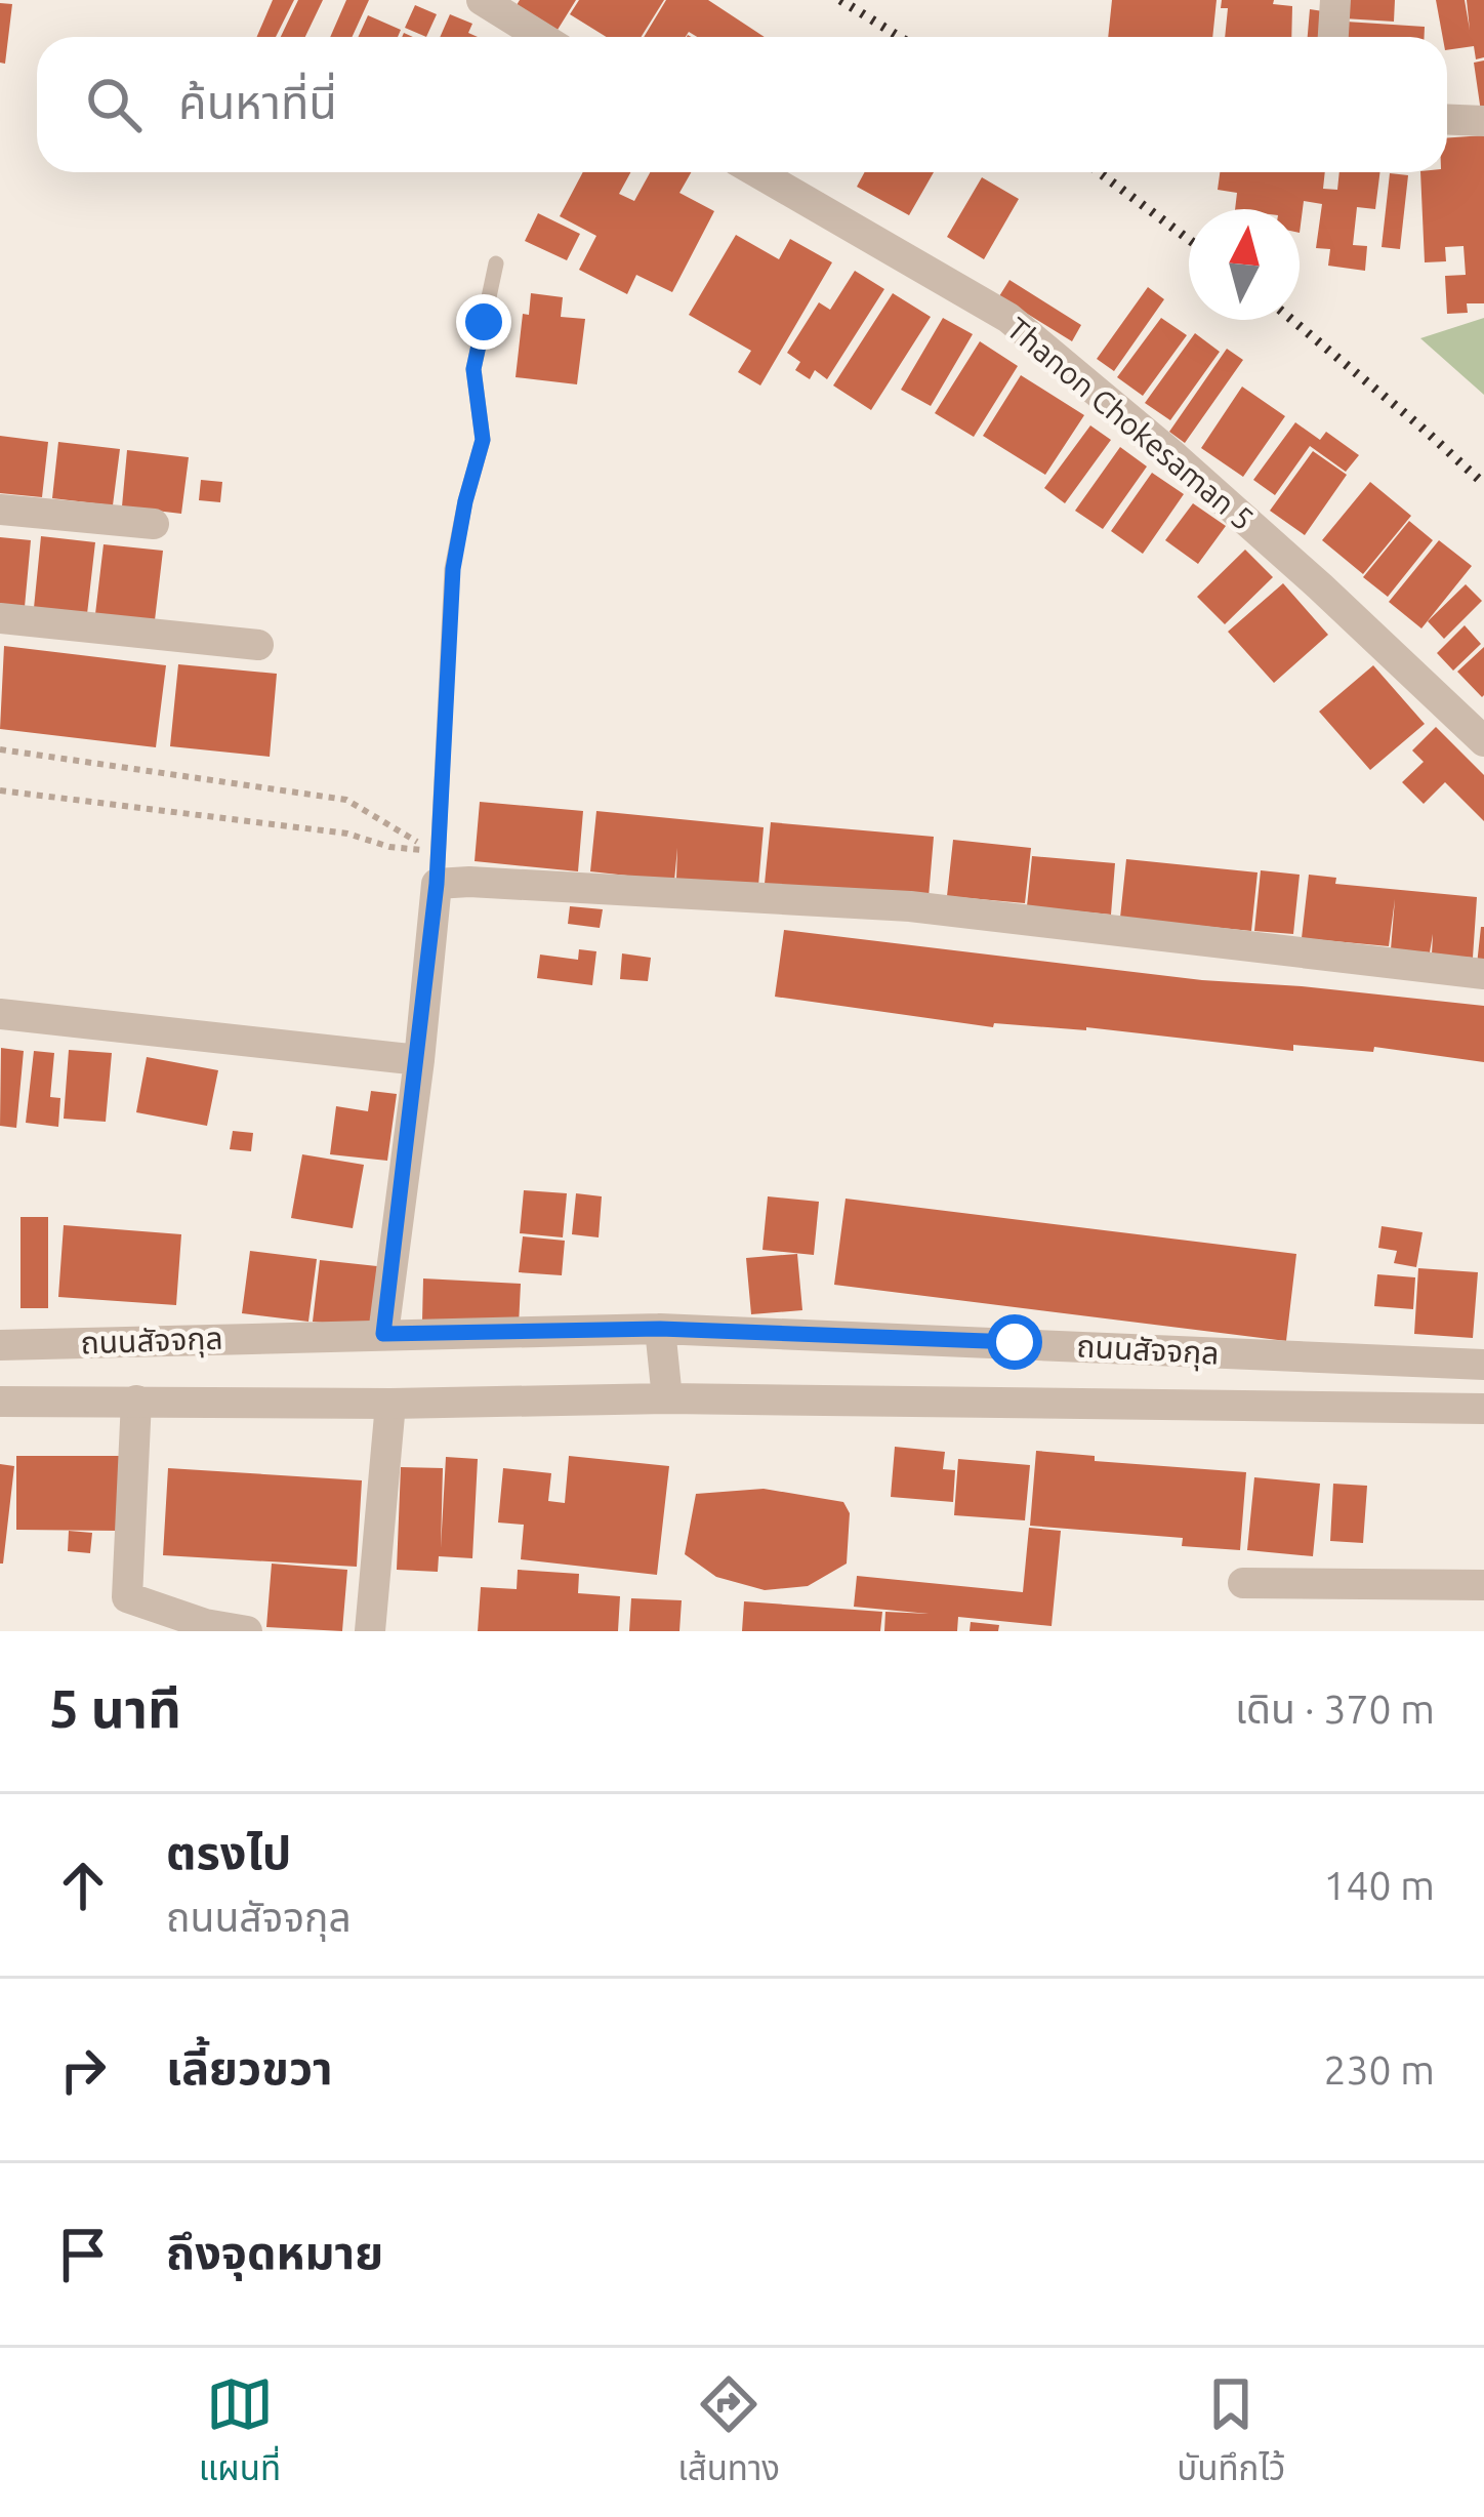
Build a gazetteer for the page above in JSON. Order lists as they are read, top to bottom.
{
  "streets": {
    "street": ["Thanon Chokesaman 5", "ถนนสัจจกุล"]
  },
  "north": "top",
  "page": {
    "search": "ค้นหาที่นี่",
    "heading": ["5 นาที", "เดิน · 370 m"],
    "list": [
      ["ตรงไป", "ถนนสัจจกุล", "140 m"],
      ["เลี้ยวขวา", "230 m"],
      "ถึงจุดหมาย"
    ],
    "nav": ["แผนที่", "เส้นทาง", "บันทึกไว้"]
  }
}
